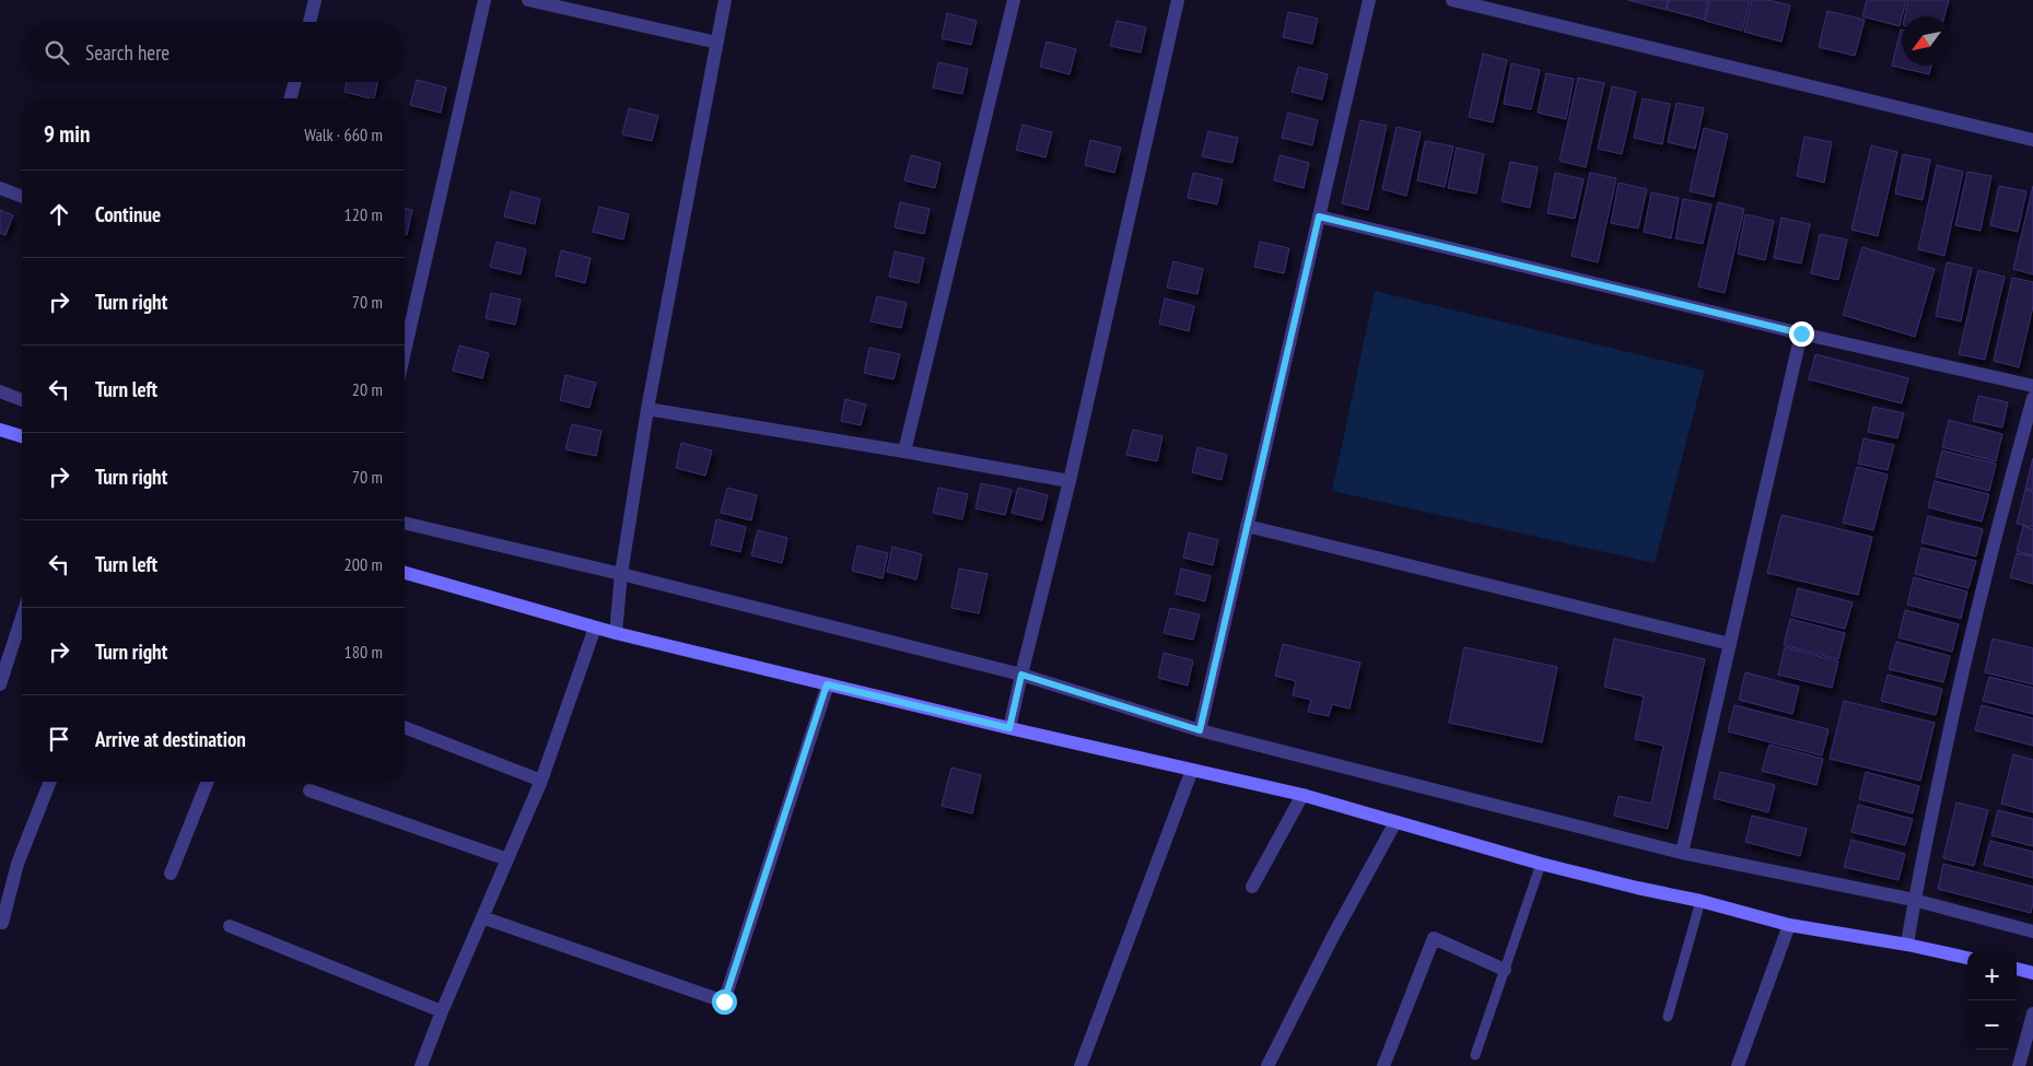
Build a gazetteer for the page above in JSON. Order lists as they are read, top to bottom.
{
  "north": "bottom left",
  "page": {
    "search": "Search here",
    "heading": ["9 min", "Walk · 660 m"],
    "list": [
      ["Continue", "120 m"],
      ["Turn right", "70 m"],
      ["Turn left", "20 m"],
      ["Turn right", "70 m"],
      ["Turn left", "200 m"],
      ["Turn right", "180 m"],
      "Arrive at destination"
    ],
    "map_buttons": ["+", "−"]
  }
}
